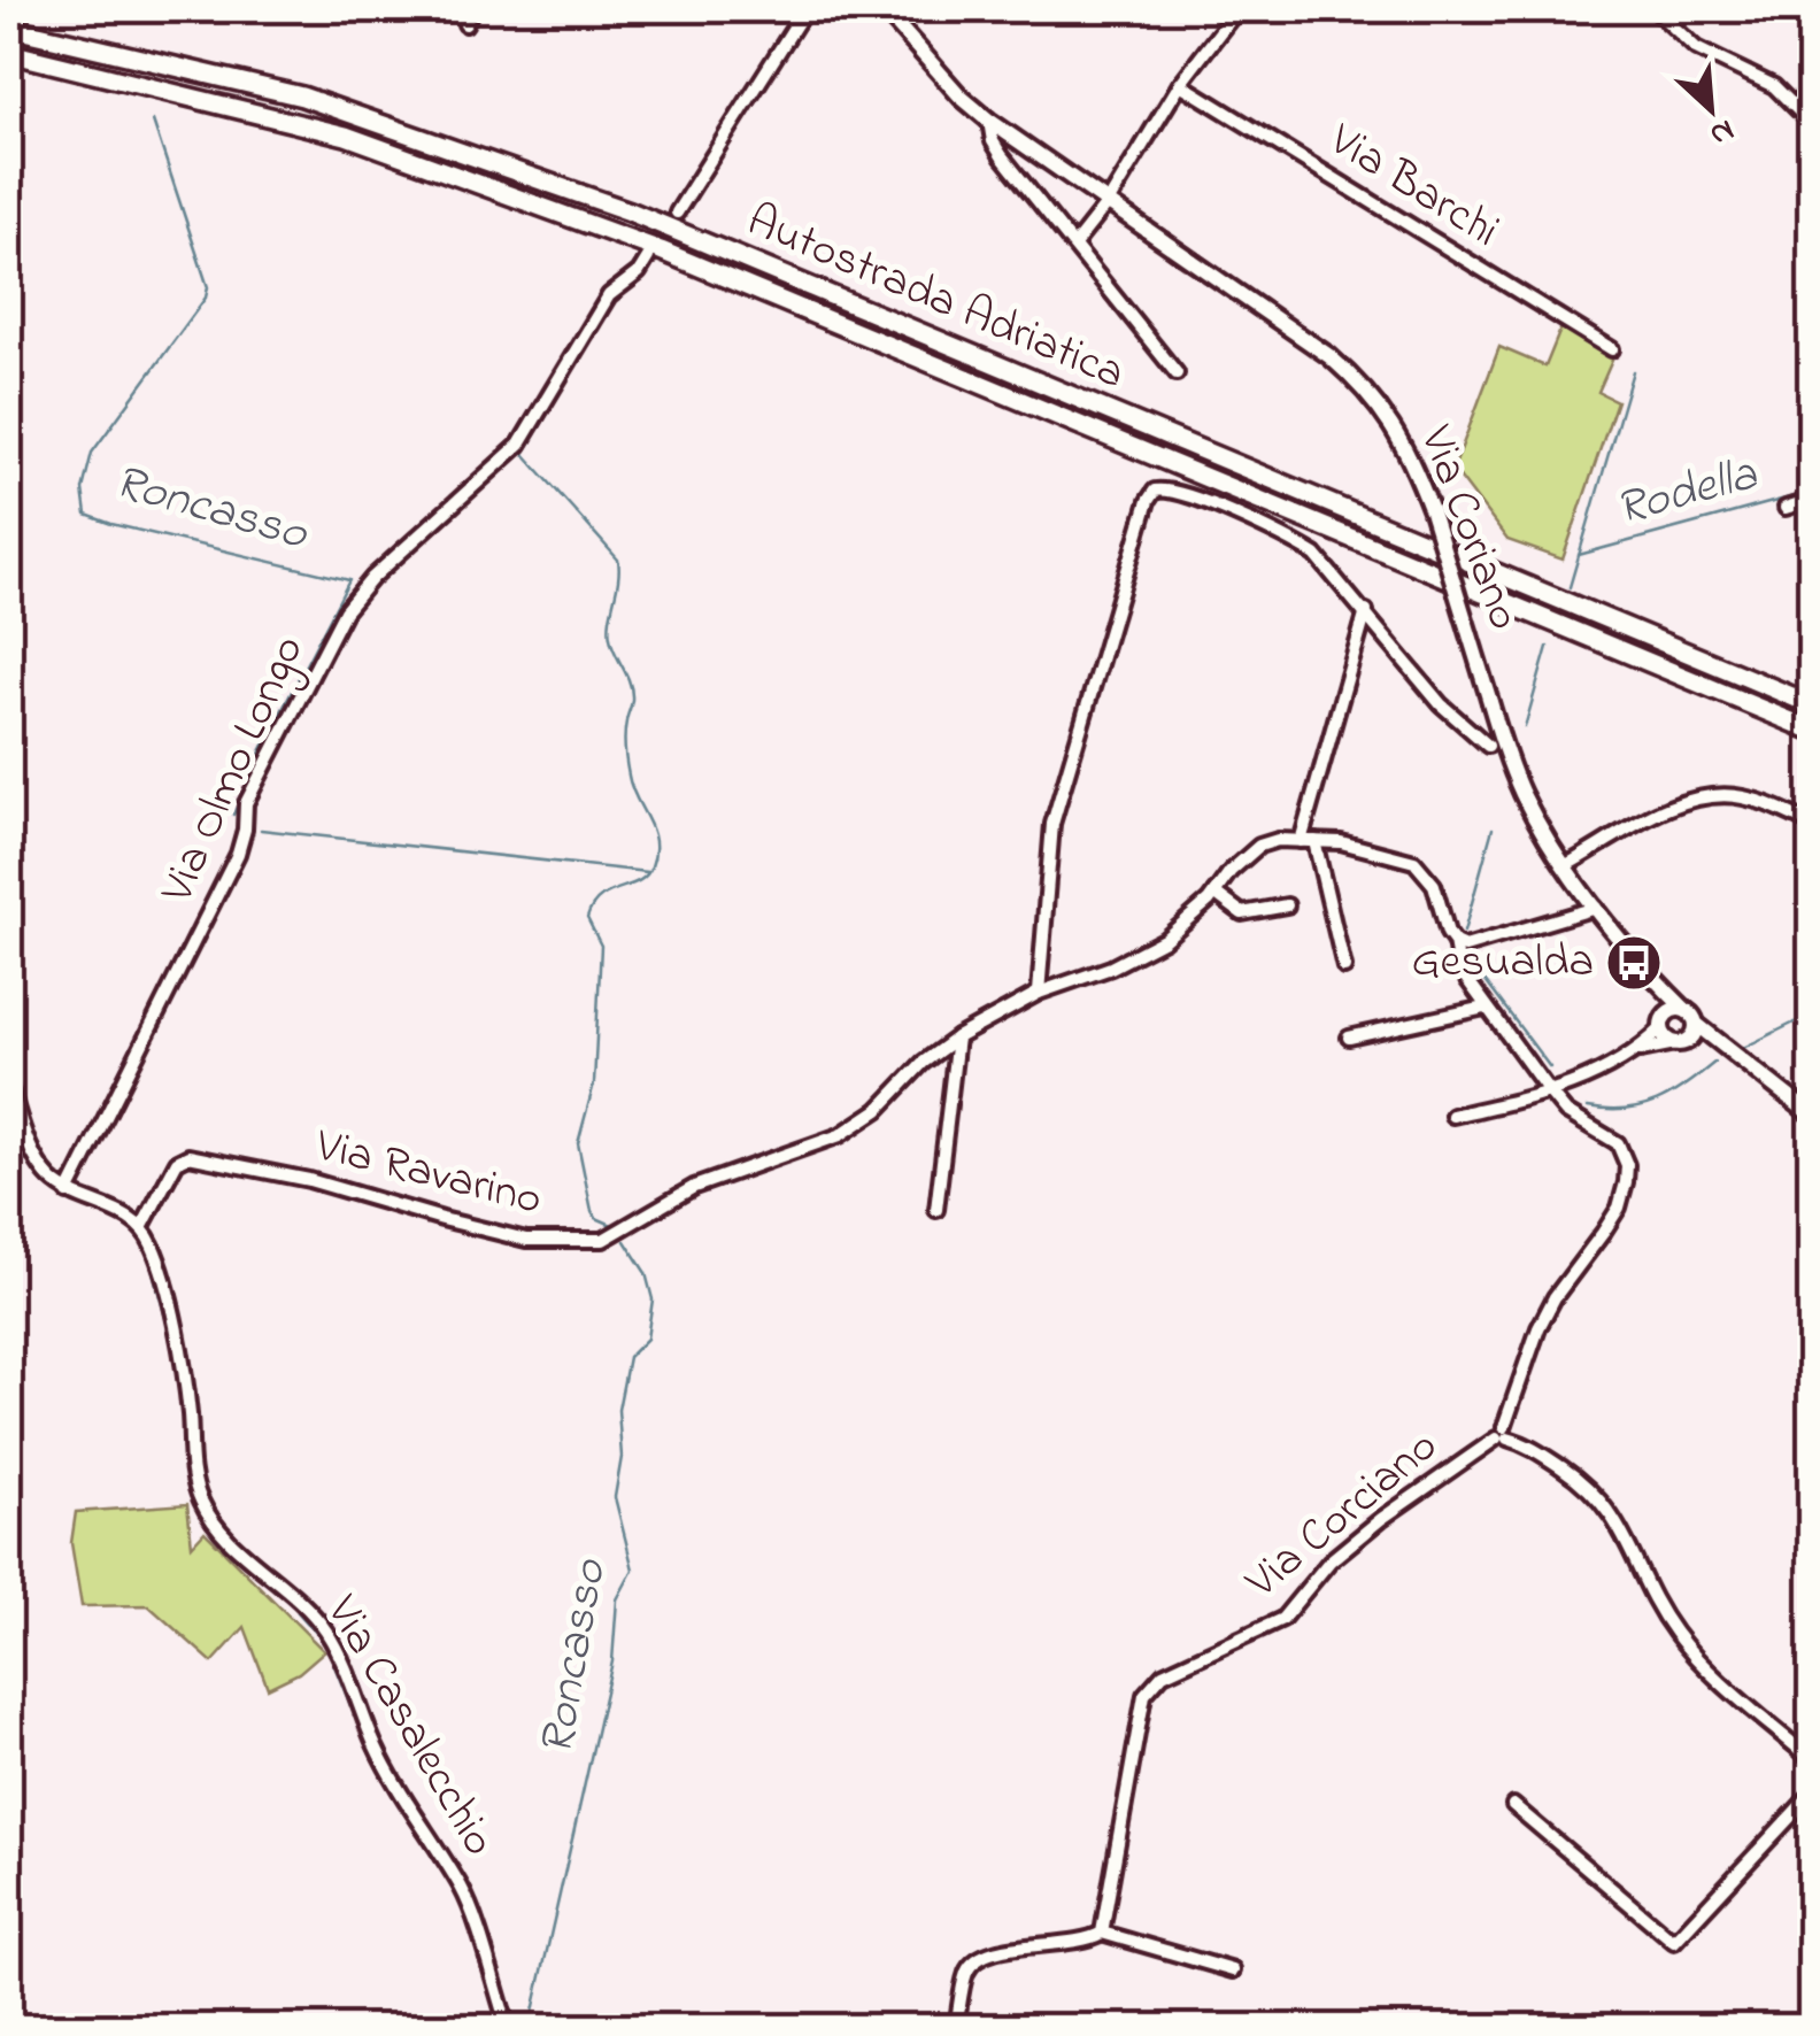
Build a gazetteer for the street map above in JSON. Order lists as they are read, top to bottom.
{
  "streets": {
    "highway": ["Autostrada Adriatica"],
    "main road": ["Via Coriano"],
    "street": [
      "Via Barchi",
      "Via Olmo Longo",
      "Via Ravarino",
      "Via Corciano",
      "Via Casalecchio"
    ]
  },
  "crossings": [
    ["Via Ravarino", "Via Casalecchio"]
  ],
  "water": ["Rodella", "Roncasso"],
  "places": {
    "bus stop": ["Gesualda"]
  },
  "north": "bottom right"
}
